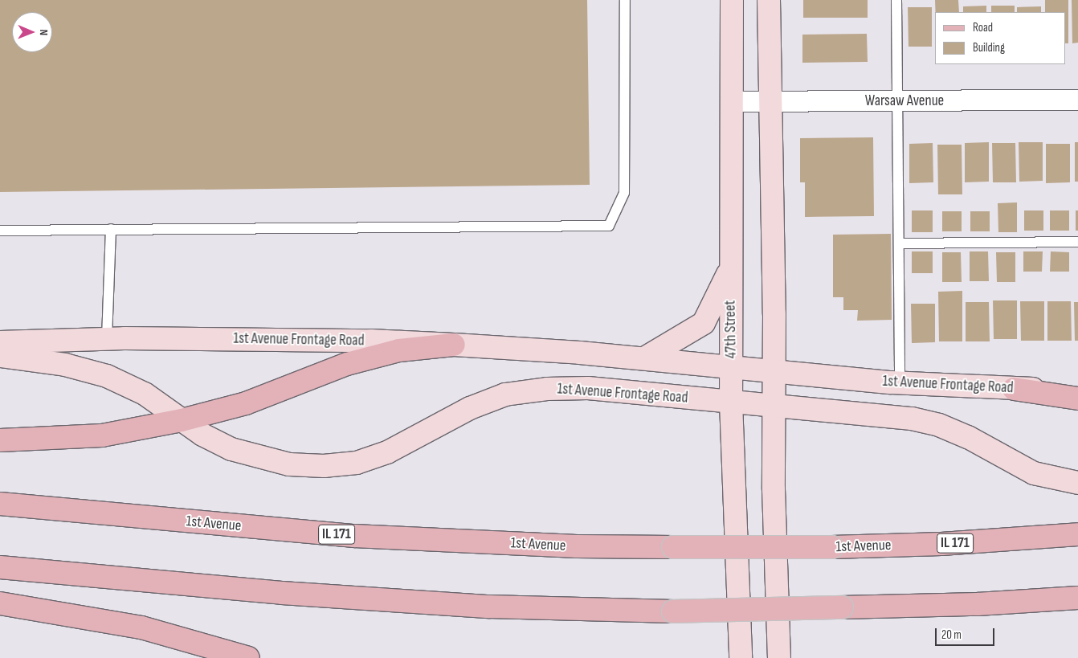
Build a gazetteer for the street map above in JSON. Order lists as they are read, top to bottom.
{
  "streets": {
    "main road": ["1st Avenue", "IL 171"],
    "street": ["Warsaw Avenue", "47th Street", "1st Avenue Frontage Road"]
  },
  "crossings": [
    ["Warsaw Avenue", "47th Street"],
    ["47th Street", "1st Avenue Frontage Road"]
  ],
  "legend": ["Road", "Building"],
  "scale_bar": "20 m",
  "north": "right"
}
